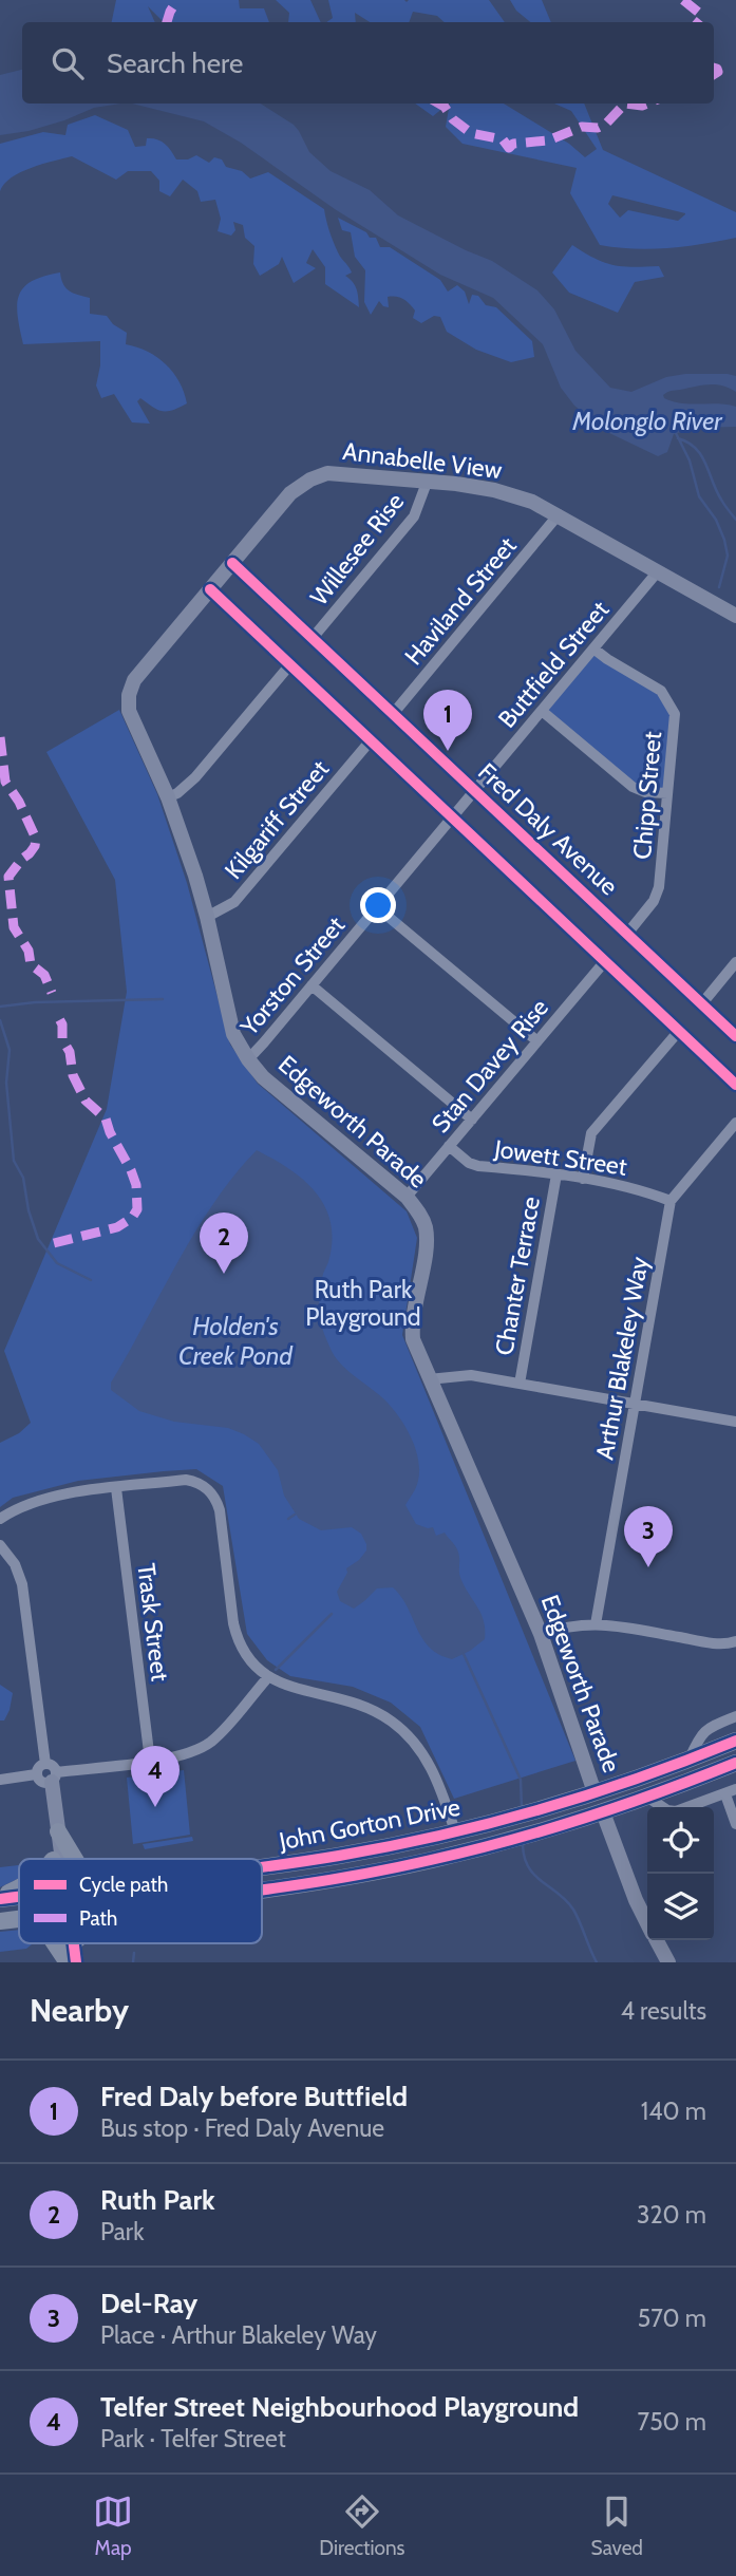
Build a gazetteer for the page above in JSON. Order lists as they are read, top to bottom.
{
  "streets": {
    "main road": ["John Gorton Drive"],
    "street": [
      "Annabelle View",
      "Willesee Rise",
      "Haviland Street",
      "Buttfield Street",
      "Chipp Street",
      "Kilgariff Street",
      "Fred Daly Avenue",
      "Yorston Street",
      "Stan Davey Rise",
      "Edgeworth Parade",
      "Jowett Street",
      "Chanter Terrace",
      "Arthur Blakeley Way",
      "Trask Street"
    ]
  },
  "crossings": [
    ["Annabelle View", "Willesee Rise"],
    ["Annabelle View", "Haviland Street"],
    ["Annabelle View", "Buttfield Street"],
    ["Annabelle View", "Fred Daly Avenue"],
    ["Annabelle View", "Edgeworth Parade"],
    ["Willesee Rise", "Fred Daly Avenue"],
    ["Haviland Street", "Fred Daly Avenue"],
    ["Buttfield Street", "Chipp Street"],
    ["Buttfield Street", "Fred Daly Avenue"],
    ["Buttfield Street", "Yorston Street"],
    ["Chipp Street", "Fred Daly Avenue"],
    ["Kilgariff Street", "Edgeworth Parade"],
    ["Yorston Street", "Edgeworth Parade"],
    ["Stan Davey Rise", "Edgeworth Parade"],
    ["Stan Davey Rise", "Jowett Street"],
    ["Edgeworth Parade", "John Gorton Drive"],
    ["Jowett Street", "Chanter Terrace"],
    ["Jowett Street", "Arthur Blakeley Way"]
  ],
  "water": ["Molonglo River", "Holden's Creek Pond"],
  "parks": ["Ruth Park Playground"],
  "legend": ["Cycle path", "Path"],
  "page": {
    "search": "Search here",
    "pins": [
      "1",
      "2",
      "3",
      "4"
    ],
    "heading": ["Nearby", "4 results"],
    "list": [
      {
        "mark": "1",
        "name": "Fred Daly before Buttfield",
        "note": "Bus stop · Fred Daly Avenue",
        "value": "140 m"
      },
      {
        "mark": "2",
        "name": "Ruth Park",
        "note": "Park",
        "value": "320 m"
      },
      {
        "mark": "3",
        "name": "Del-Ray",
        "note": "Place · Arthur Blakeley Way",
        "value": "570 m"
      },
      {
        "mark": "4",
        "name": "Telfer Street Neighbourhood Playground",
        "note": "Park · Telfer Street",
        "value": "750 m"
      }
    ],
    "nav": ["Map", "Directions", "Saved"]
  }
}
